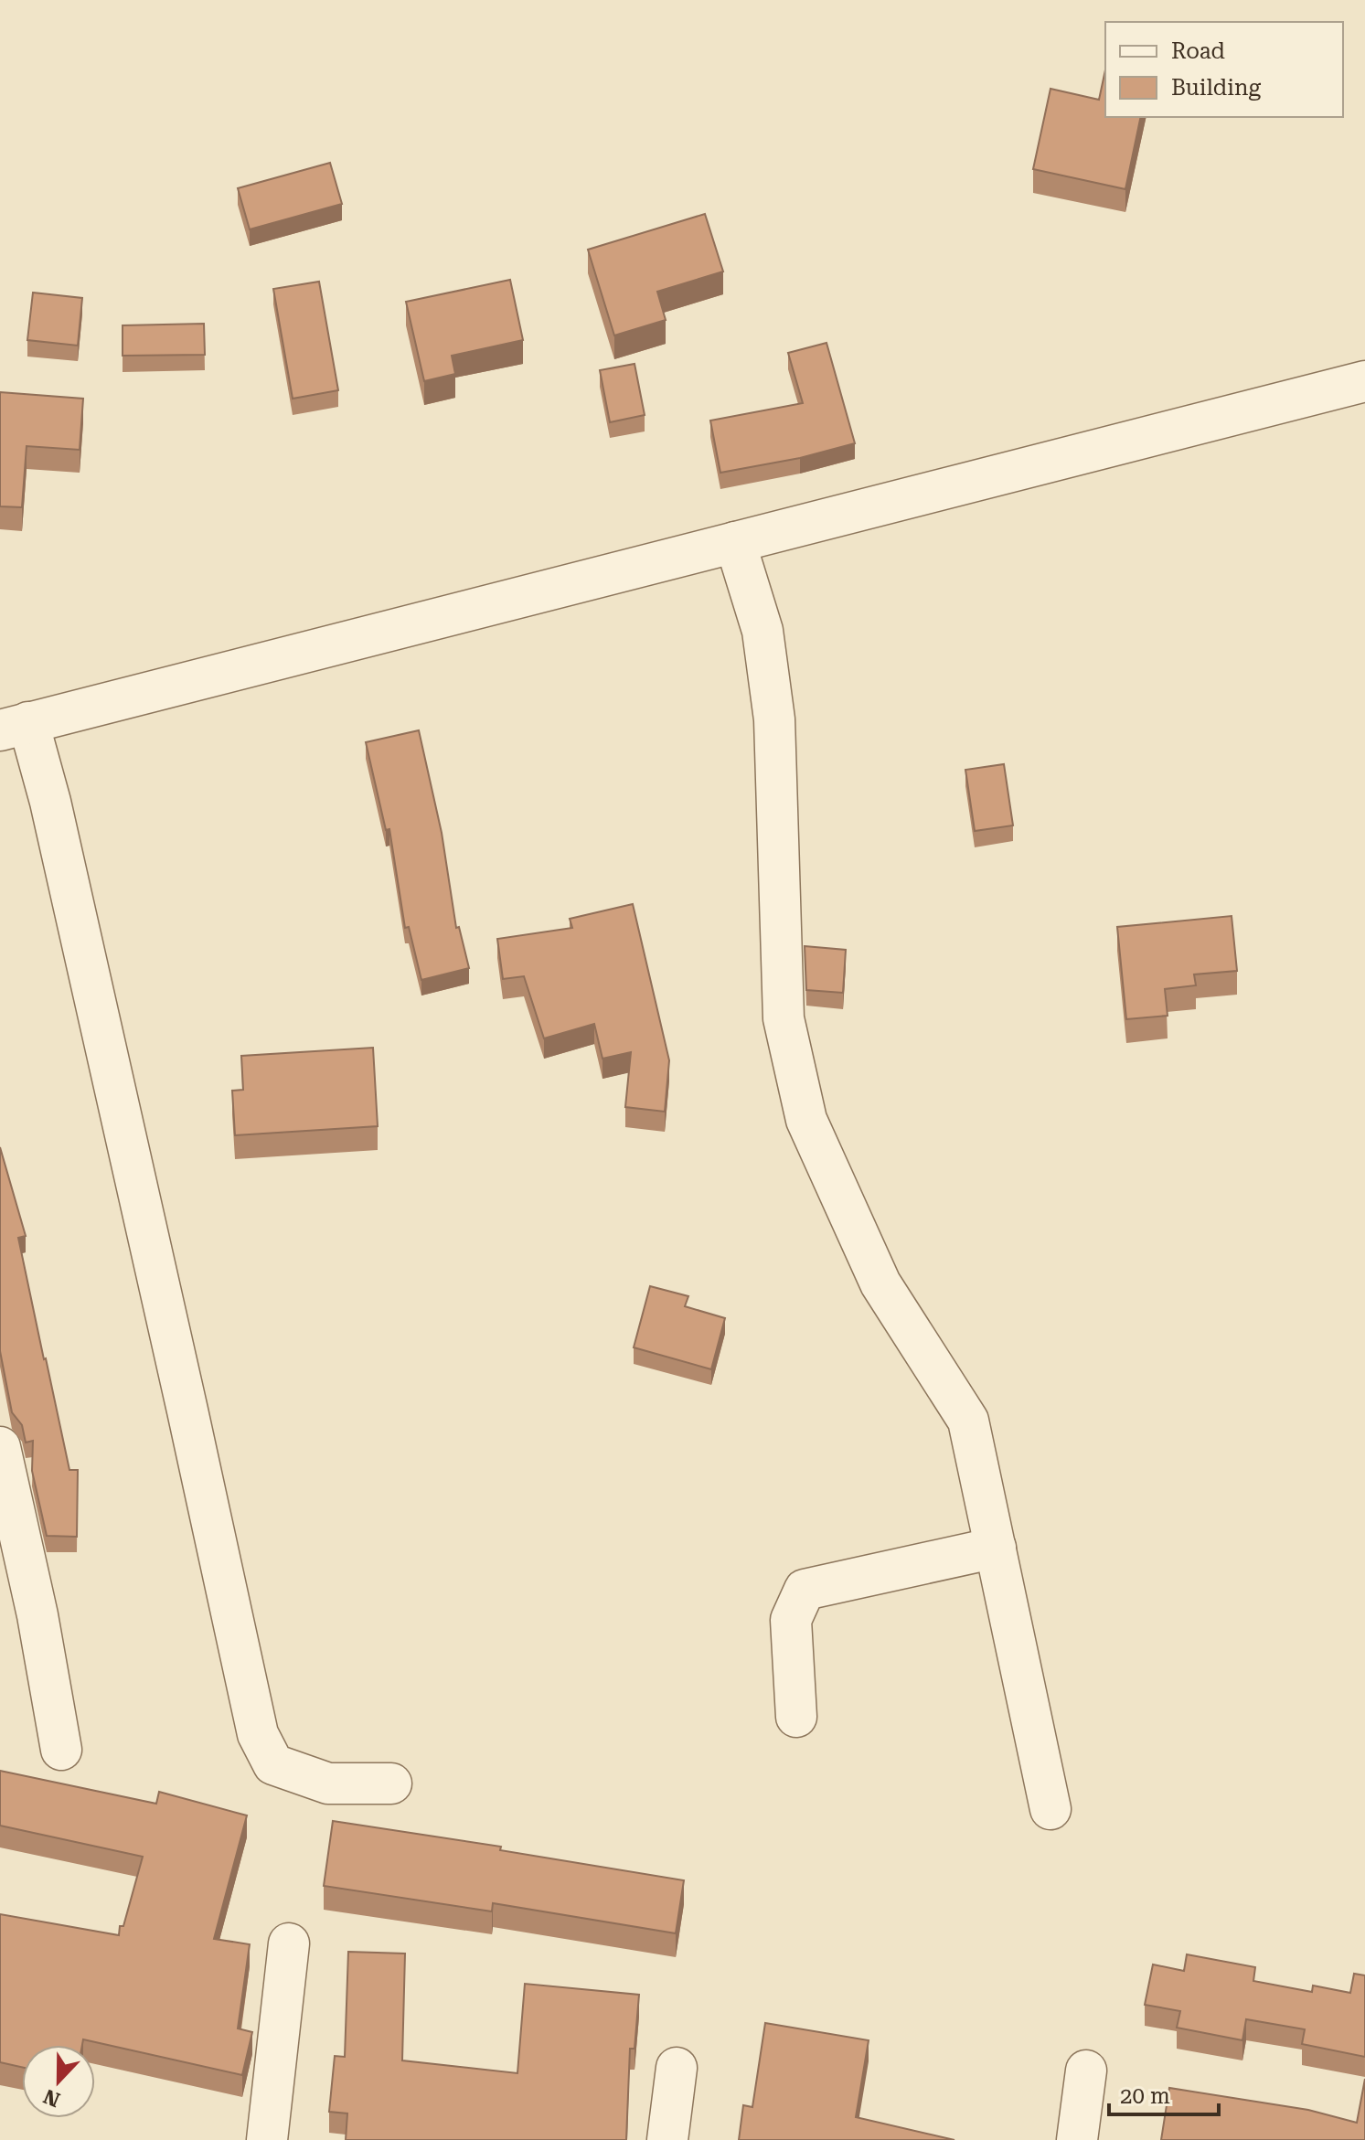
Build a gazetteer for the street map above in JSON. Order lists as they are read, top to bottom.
{
  "legend": ["Road", "Building"],
  "scale_bar": "20 m",
  "north": "bottom"
}
